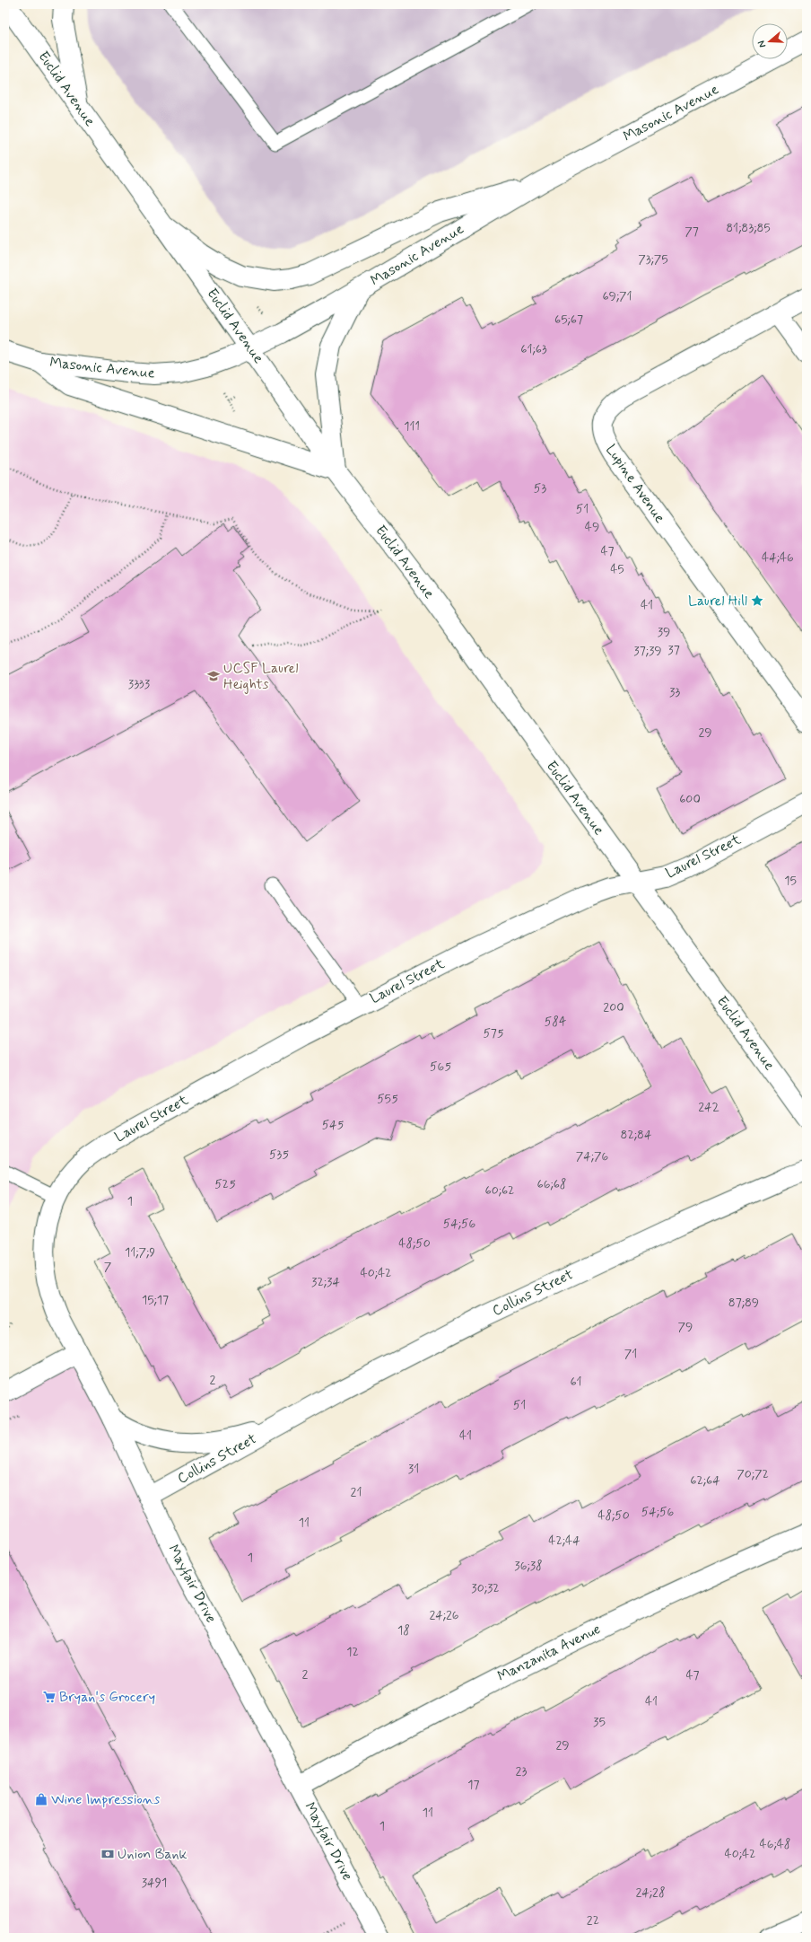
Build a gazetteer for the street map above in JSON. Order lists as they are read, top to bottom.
{
  "streets": {
    "street": [
      "Euclid Avenue",
      "Masonic Avenue",
      "Lupine Avenue",
      "Laurel Street",
      "Collins Street",
      "Mayfair Drive",
      "Manzanita Avenue"
    ]
  },
  "crossings": [
    ["Euclid Avenue", "Masonic Avenue"],
    ["Euclid Avenue", "Laurel Street"],
    ["Laurel Street", "Mayfair Drive"],
    ["Collins Street", "Mayfair Drive"],
    ["Mayfair Drive", "Manzanita Avenue"]
  ],
  "places": {
    "place": ["Laurel Hill"],
    "school or university": ["UCSF Laurel Heights"],
    "supermarket": ["Bryan's Grocery"],
    "shop": ["Wine Impressions"],
    "bank": ["Union Bank"]
  },
  "house_numbers": [
    "81;83;85",
    "77",
    "73;75",
    "69;71",
    "65;67",
    "61;63",
    "111",
    "53",
    "51",
    "49",
    "47",
    "44;46",
    "45",
    "41",
    "39",
    "37",
    "37;39",
    "3333",
    "33",
    "29",
    "600",
    "15",
    "200",
    "584",
    "575",
    "565",
    "555",
    "242",
    "545",
    "82;84",
    "535",
    "74;76",
    "525",
    "66;68",
    "60;62",
    "1",
    "54;56",
    "48;50",
    "11;7;9",
    "7",
    "40;42",
    "32;34",
    "15;17",
    "87;89",
    "79",
    "71",
    "2",
    "61",
    "51",
    "41",
    "31",
    "70;72",
    "62;64",
    "21",
    "54;56",
    "48;50",
    "11",
    "42;44",
    "1",
    "36;38",
    "30;32",
    "24;26",
    "18",
    "12",
    "2",
    "47",
    "41",
    "35",
    "29",
    "23",
    "17",
    "11",
    "1",
    "46;48",
    "40;42",
    "3491",
    "24;28",
    "22"
  ],
  "north": "left"
}
